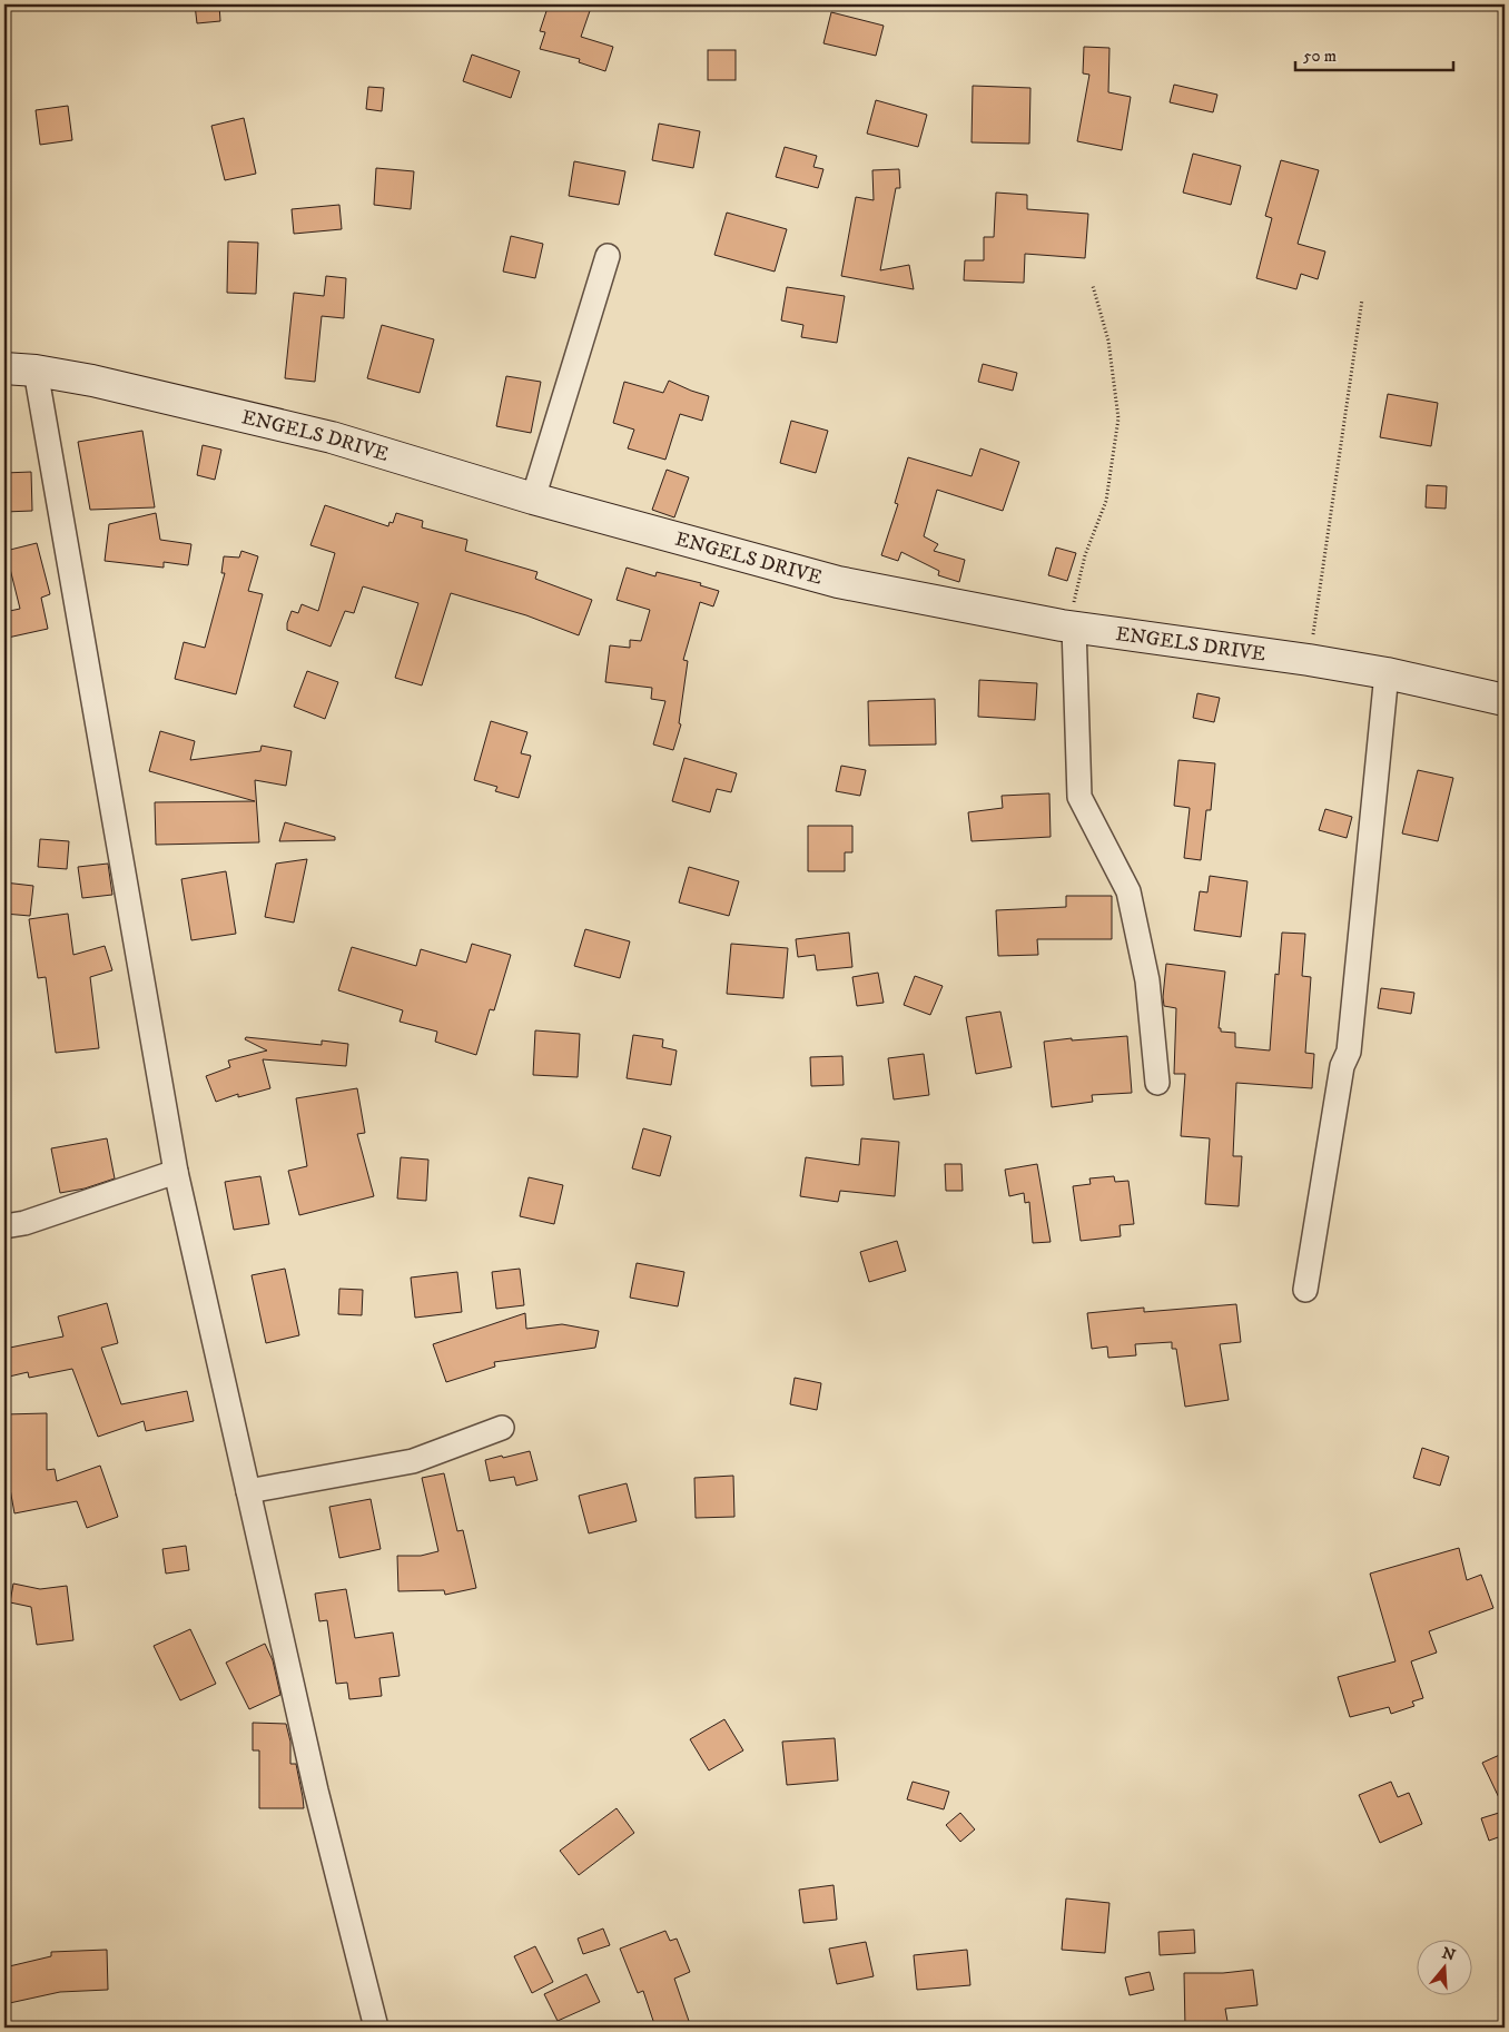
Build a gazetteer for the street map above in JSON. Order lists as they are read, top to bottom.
{
  "streets": {
    "street": ["ENGELS DRIVE"]
  },
  "scale_bar": "50 m",
  "north": "top"
}
